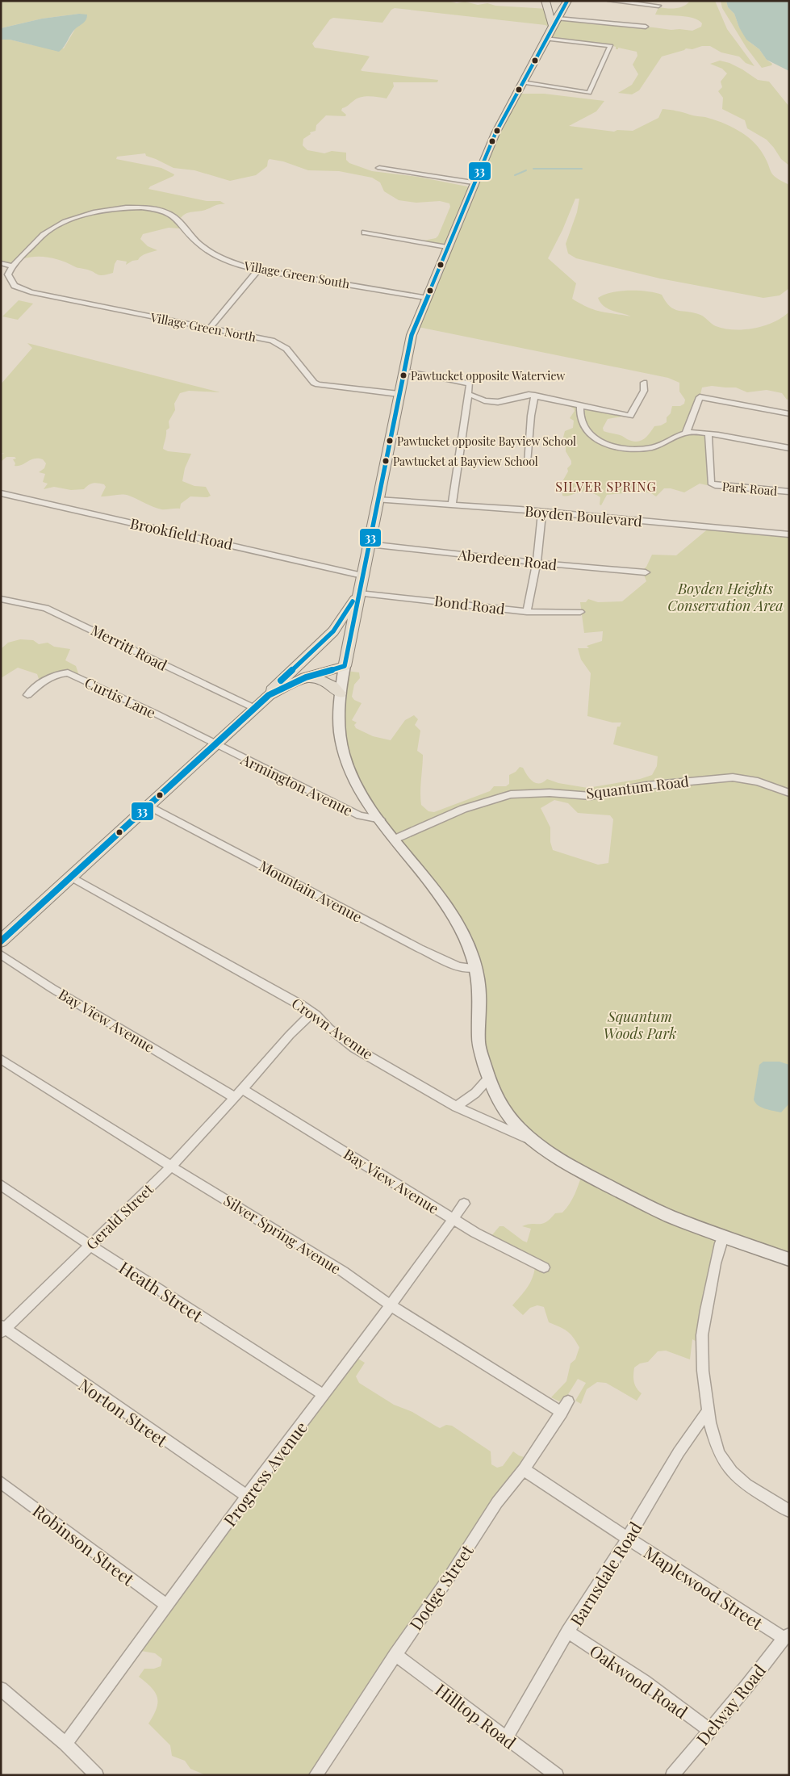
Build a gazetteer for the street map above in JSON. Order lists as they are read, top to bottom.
{
  "streets": {
    "street": [
      "Village Green South",
      "Village Green North",
      "Park Road",
      "Boyden Boulevard",
      "Brookfield Road",
      "Aberdeen Road",
      "Bond Road",
      "Merritt Road",
      "Curtis Lane",
      "Armington Avenue",
      "Squantum Road",
      "Mountain Avenue",
      "Bay View Avenue",
      "Crown Avenue",
      "Gerald Street",
      "Silver Spring Avenue",
      "Heath Street",
      "Norton Street",
      "Progress Avenue",
      "Robinson Street",
      "Barnsdale Road",
      "Dodge Street",
      "Maplewood Street",
      "Oakwood Road",
      "Delway Road",
      "Hilltop Road"
    ]
  },
  "crossings": [
    ["Village Green South", "Village Green North"],
    ["Curtis Lane", "Armington Avenue"],
    ["Bay View Avenue", "Gerald Street"],
    ["Bay View Avenue", "Progress Avenue"],
    ["Crown Avenue", "Gerald Street"],
    ["Gerald Street", "Silver Spring Avenue"],
    ["Gerald Street", "Heath Street"],
    ["Gerald Street", "Norton Street"],
    ["Silver Spring Avenue", "Progress Avenue"],
    ["Silver Spring Avenue", "Dodge Street"],
    ["Heath Street", "Progress Avenue"],
    ["Norton Street", "Progress Avenue"],
    ["Progress Avenue", "Robinson Street"],
    ["Barnsdale Road", "Maplewood Street"],
    ["Barnsdale Road", "Oakwood Road"],
    ["Barnsdale Road", "Hilltop Road"],
    ["Dodge Street", "Maplewood Street"],
    ["Dodge Street", "Hilltop Road"],
    ["Maplewood Street", "Delway Road"],
    ["Oakwood Road", "Delway Road"]
  ],
  "districts": ["SILVER SPRING"],
  "parks": ["Boyden Heights Conservation Area", "Squantum Woods Park"],
  "places": ["Pawtucket opposite Waterview", "Pawtucket opposite Bayview School", "Pawtucket at Bayview School"],
  "lines": ["transit line 33"]
}
